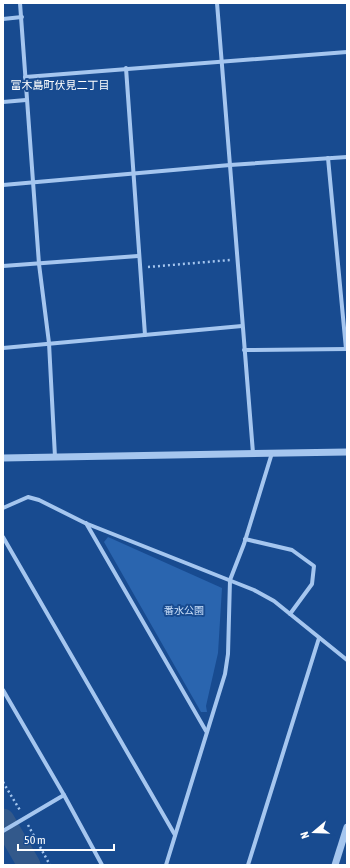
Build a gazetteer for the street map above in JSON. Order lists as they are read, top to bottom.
{
  "districts": ["富木島町伏見二丁目"],
  "parks": ["番水公園"],
  "scale_bar": "50 m",
  "north": "left"
}
